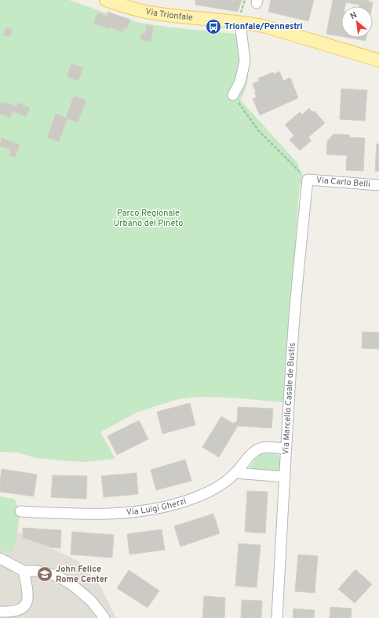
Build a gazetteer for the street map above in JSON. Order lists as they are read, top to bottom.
{
  "streets": {
    "main road": ["Via Trionfale"],
    "street": ["Via Carlo Belli", "Via Marcello Casale de Bustis", "Via Luigi Gherzi"]
  },
  "crossings": [
    ["Via Carlo Belli", "Via Marcello Casale de Bustis"],
    ["Via Marcello Casale de Bustis", "Via Luigi Gherzi"]
  ],
  "parks": ["Parco Regionale Urbano del Pineto"],
  "places": {
    "bus stop": ["Trionfale/Pennestri"],
    "school or university": ["John Felice Rome Center"]
  },
  "north": "top left"
}
